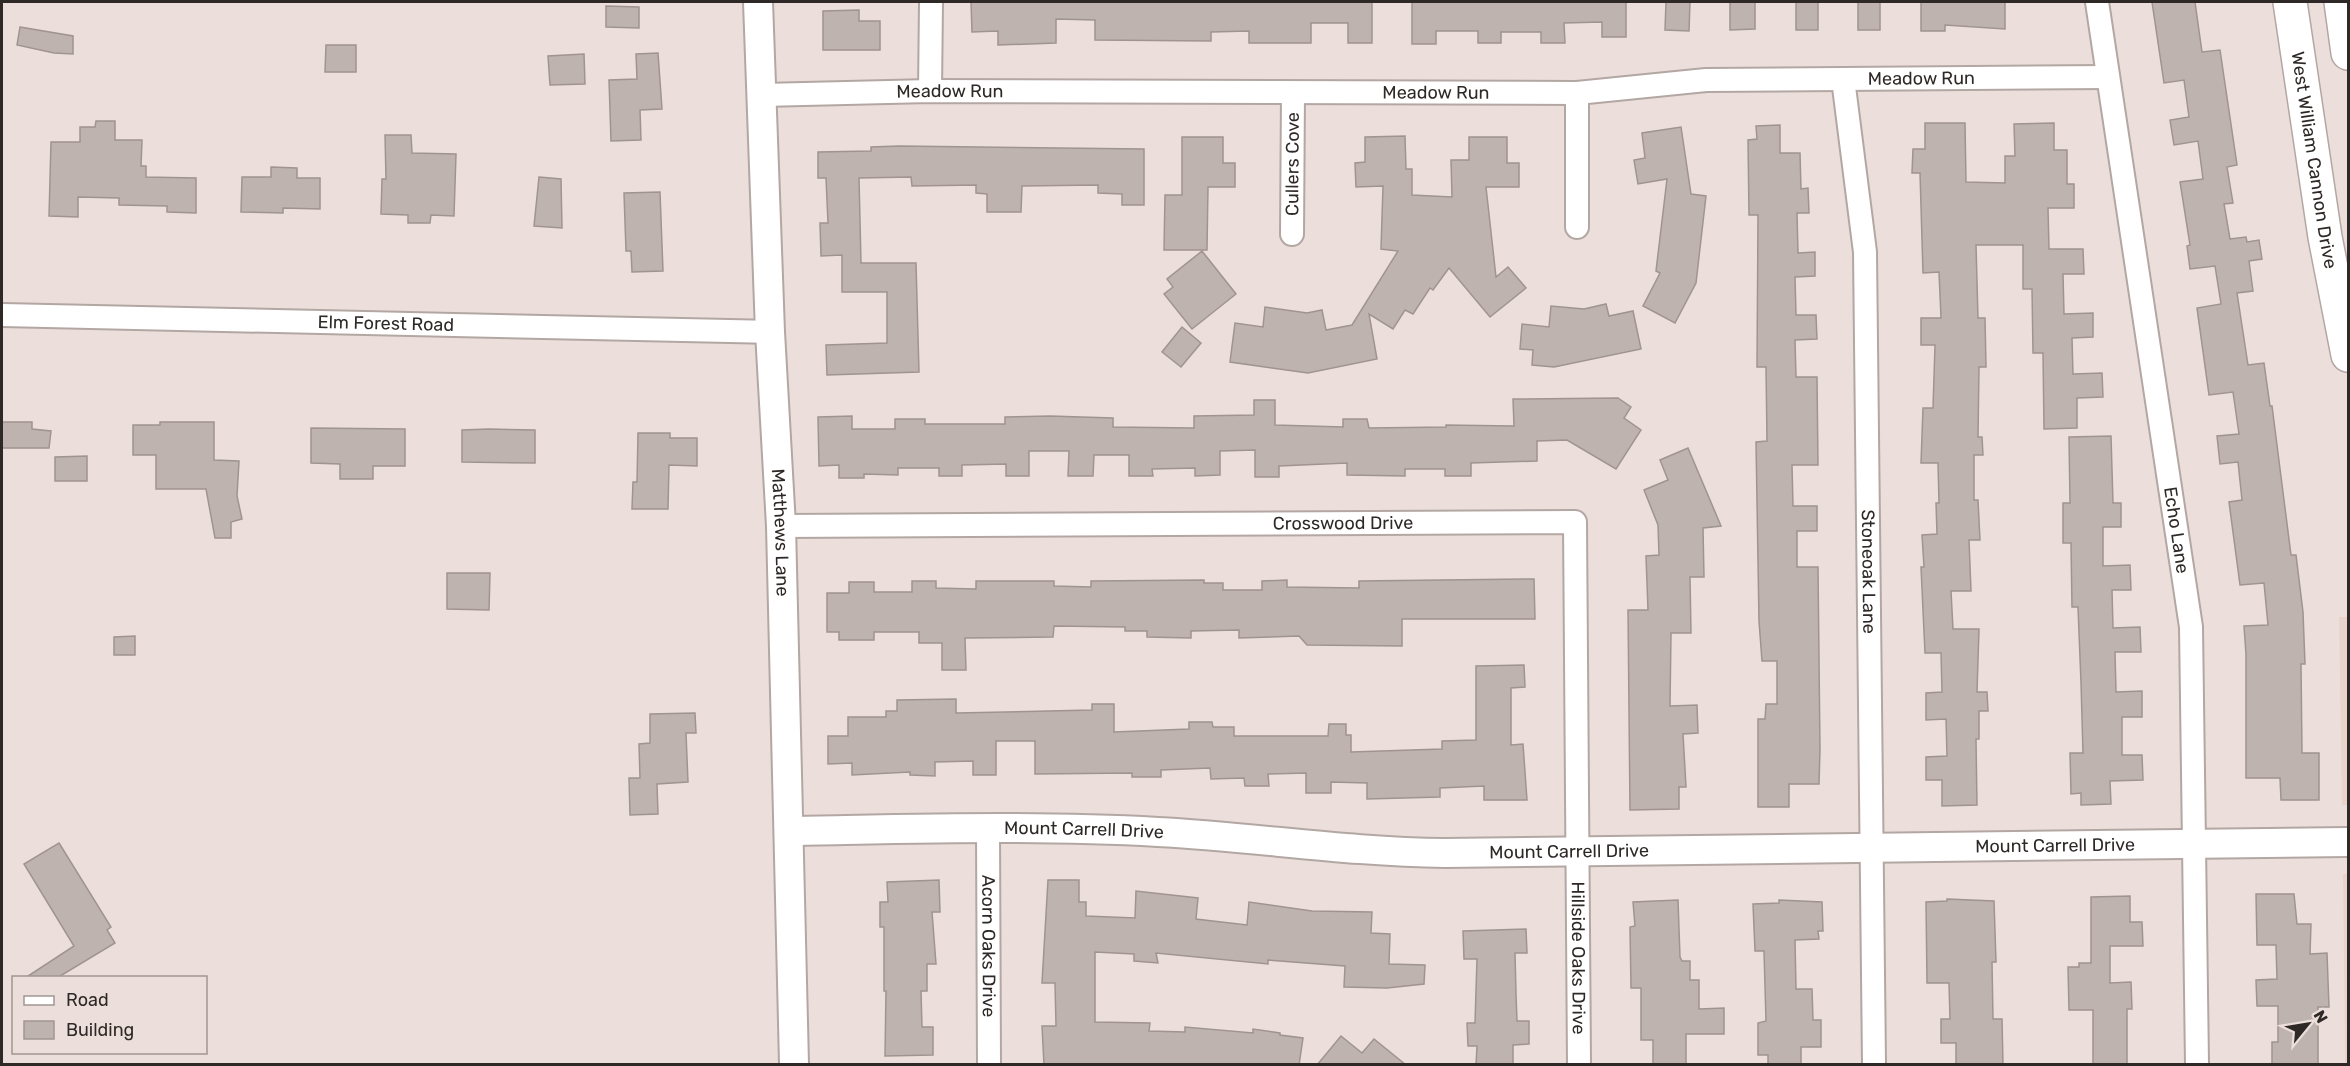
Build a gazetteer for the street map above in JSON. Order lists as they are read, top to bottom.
{
  "streets": {
    "main road": ["West William Cannon Drive"],
    "street": [
      "Meadow Run",
      "Cullers Cove",
      "Elm Forest Road",
      "Crosswood Drive",
      "Echo Lane",
      "Matthews Lane",
      "Stoneoak Lane",
      "Mount Carrell Drive",
      "Acorn Oaks Drive",
      "Hillside Oaks Drive"
    ]
  },
  "crossings": [
    ["Meadow Run", "Cullers Cove"],
    ["Meadow Run", "Echo Lane"],
    ["Meadow Run", "Matthews Lane"],
    ["Meadow Run", "Stoneoak Lane"],
    ["Elm Forest Road", "Matthews Lane"],
    ["Crosswood Drive", "Matthews Lane"],
    ["Crosswood Drive", "Mount Carrell Drive"],
    ["Crosswood Drive", "Hillside Oaks Drive"],
    ["Echo Lane", "Mount Carrell Drive"],
    ["Matthews Lane", "Mount Carrell Drive"],
    ["Stoneoak Lane", "Mount Carrell Drive"],
    ["Mount Carrell Drive", "Acorn Oaks Drive"],
    ["Mount Carrell Drive", "Hillside Oaks Drive"]
  ],
  "legend": ["Road", "Building"],
  "north": "top right"
}
